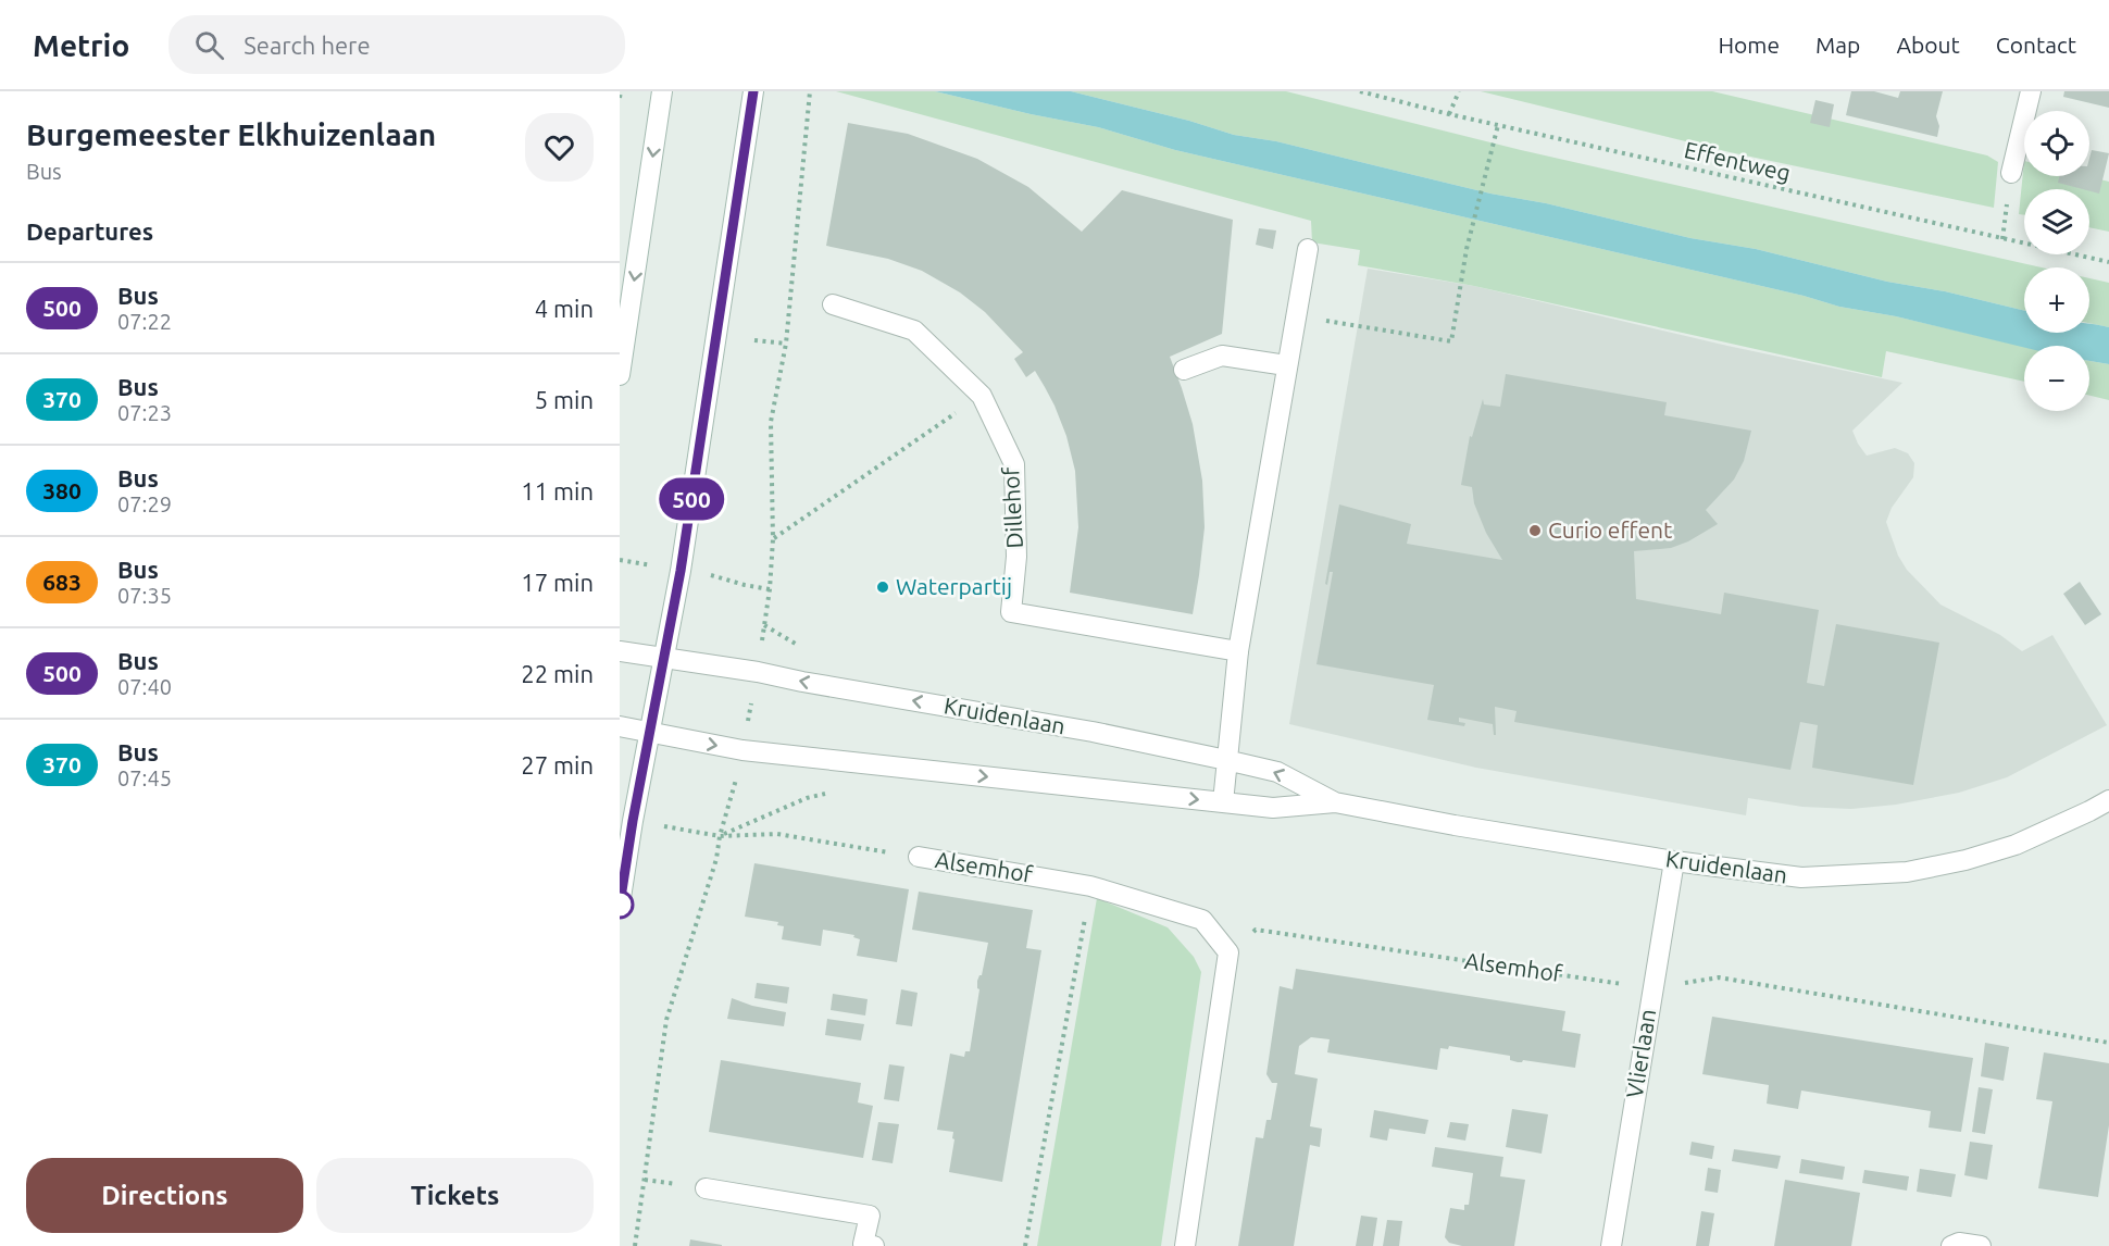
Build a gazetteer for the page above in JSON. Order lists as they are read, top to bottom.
{
  "streets": {
    "street": [
      "Dillehof",
      "Kruidenlaan",
      "Alsemhof",
      "Vlierlaan"
    ],
    "path": ["Effentweg"]
  },
  "crossings": [
    ["Kruidenlaan", "Vlierlaan"],
    ["Alsemhof", "Vlierlaan"]
  ],
  "places": ["Curio effent", "Waterpartij"],
  "lines": ["bus line 500"],
  "page": {
    "header": "Metrio",
    "search": "Search here",
    "nav": [
      "Home",
      "Map",
      "About",
      "Contact"
    ],
    "heading": [
      ["Burgemeester Elkhuizenlaan", "Bus"],
      "Departures"
    ],
    "on_map": "500",
    "map_buttons": ["+", "−"],
    "list": [
      {
        "mark": "500",
        "name": "Bus",
        "note": "07:22",
        "value": "4 min"
      },
      {
        "mark": "370",
        "name": "Bus",
        "note": "07:23",
        "value": "5 min"
      },
      {
        "mark": "380",
        "name": "Bus",
        "note": "07:29",
        "value": "11 min"
      },
      {
        "mark": "683",
        "name": "Bus",
        "note": "07:35",
        "value": "17 min"
      },
      {
        "mark": "500",
        "name": "Bus",
        "note": "07:40",
        "value": "22 min"
      },
      {
        "mark": "370",
        "name": "Bus",
        "note": "07:45",
        "value": "27 min"
      }
    ],
    "buttons": ["Directions", "Tickets"]
  }
}
